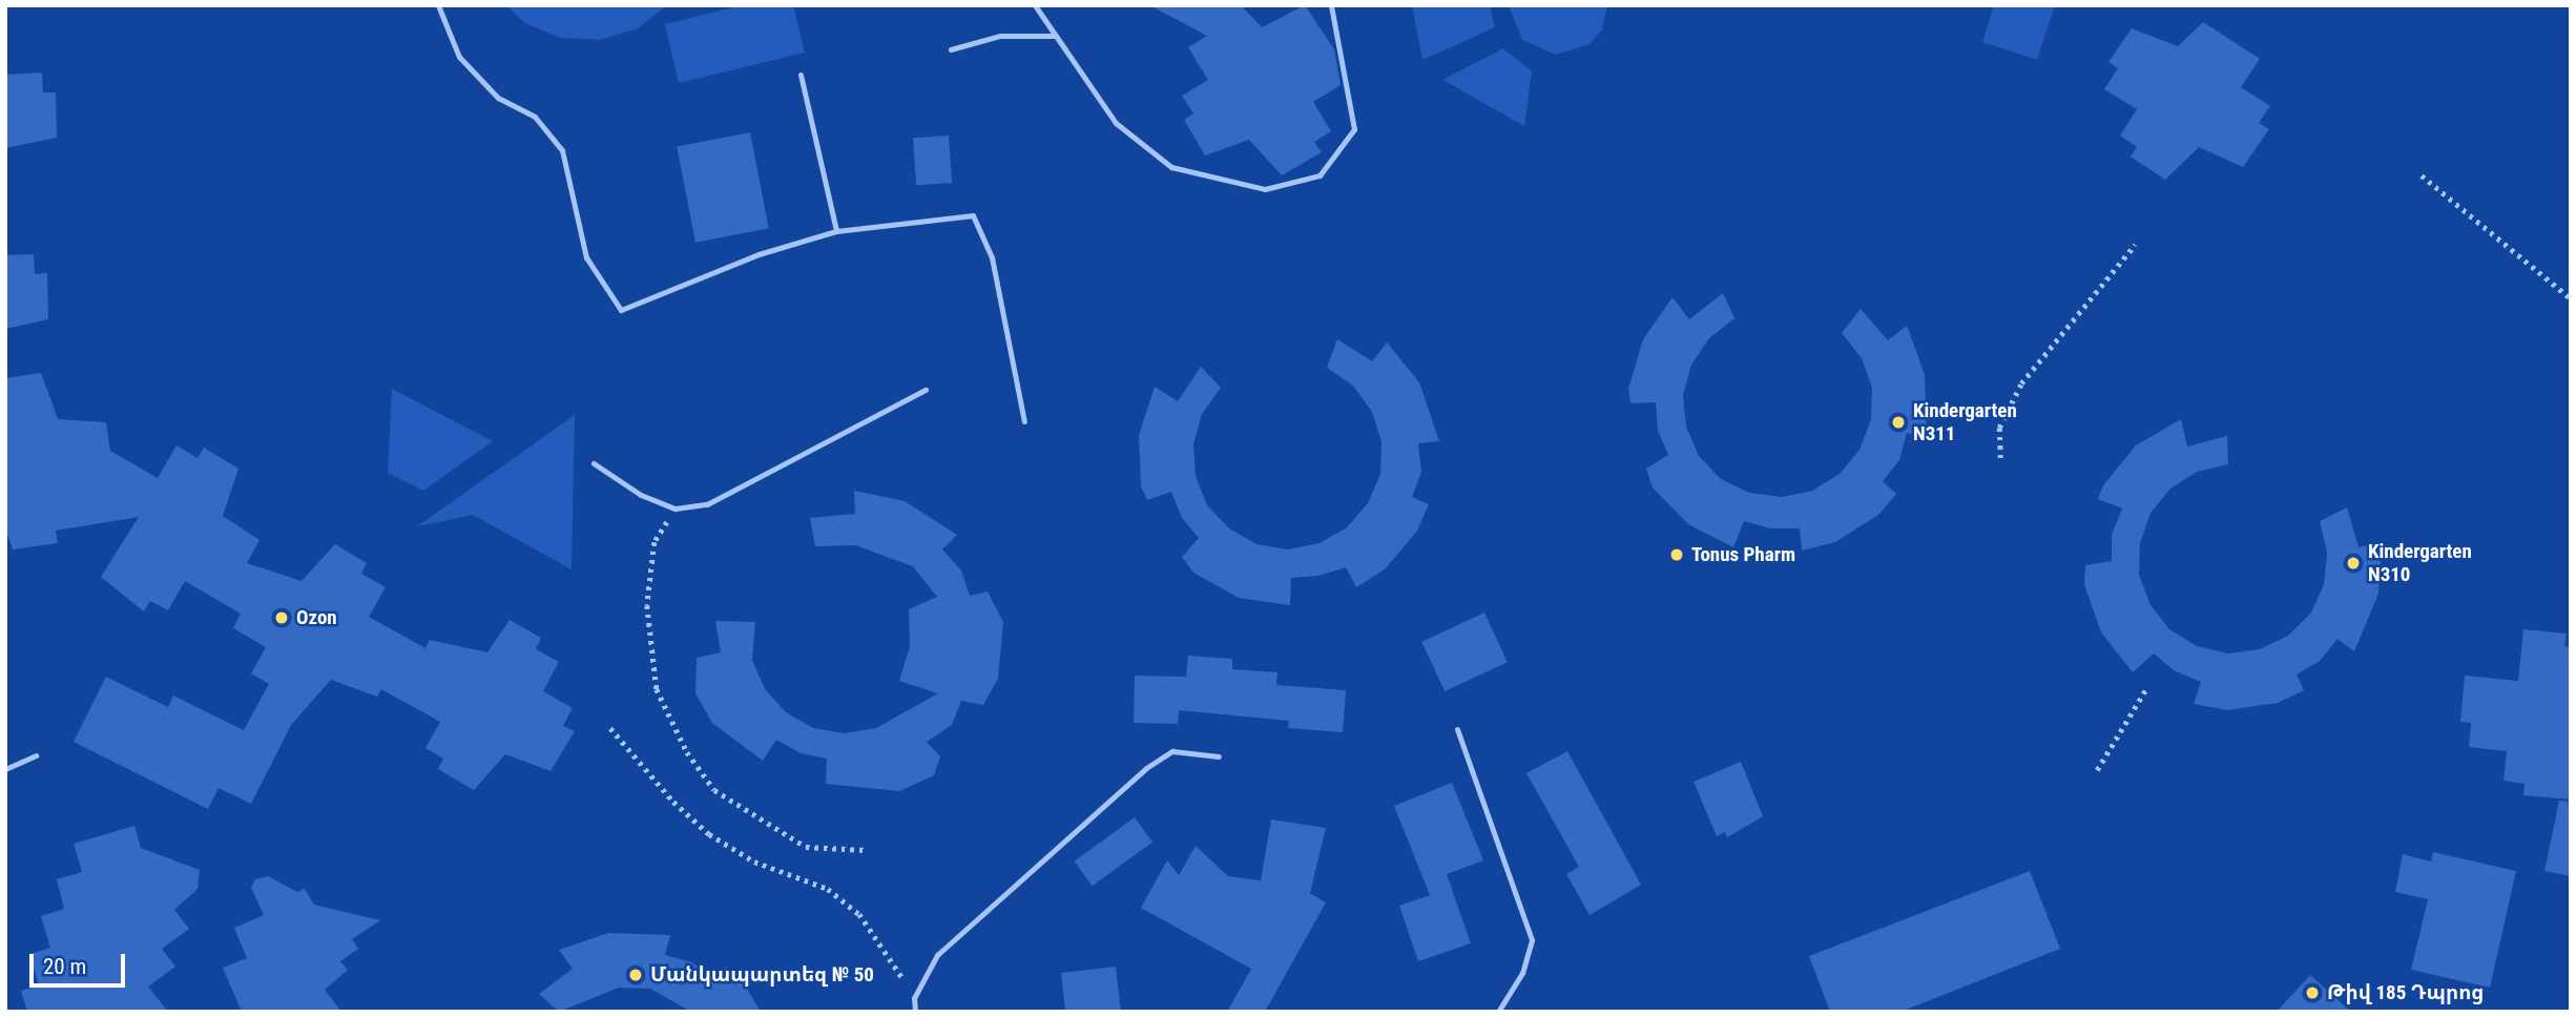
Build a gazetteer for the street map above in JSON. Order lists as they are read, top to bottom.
{
  "places": [
    "Kindergarten N311",
    "Tonus Pharm",
    "Kindergarten N310",
    "Ozon",
    "Մանկապարտեզ № 50",
    "Թիվ 185 Դպրոց"
  ],
  "scale_bar": "20 m"
}
